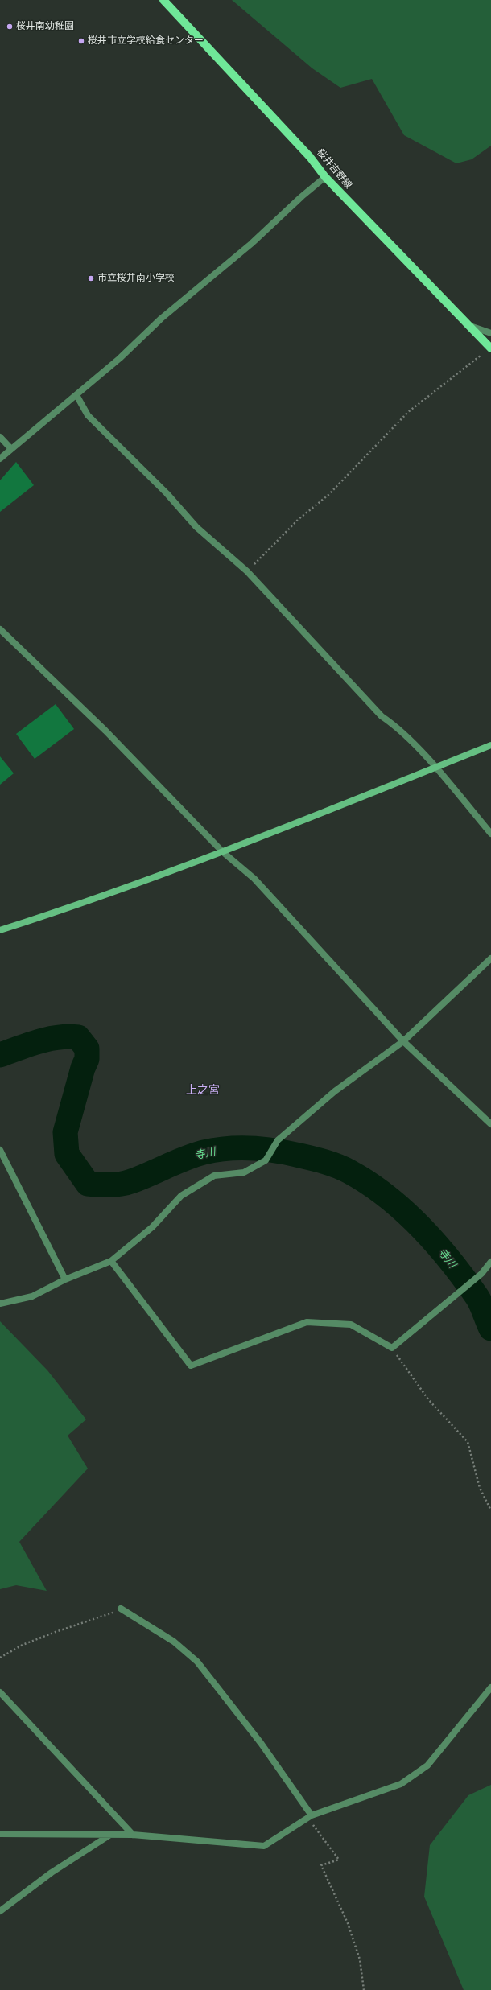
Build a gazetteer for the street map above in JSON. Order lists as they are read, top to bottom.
{
  "streets": {
    "main road": ["桜井吉野線"]
  },
  "districts": ["上之宮"],
  "water": ["寺川"],
  "places": ["桜井南幼稚園", "桜井市立学校給食センター", "市立桜井南小学校"]
}
